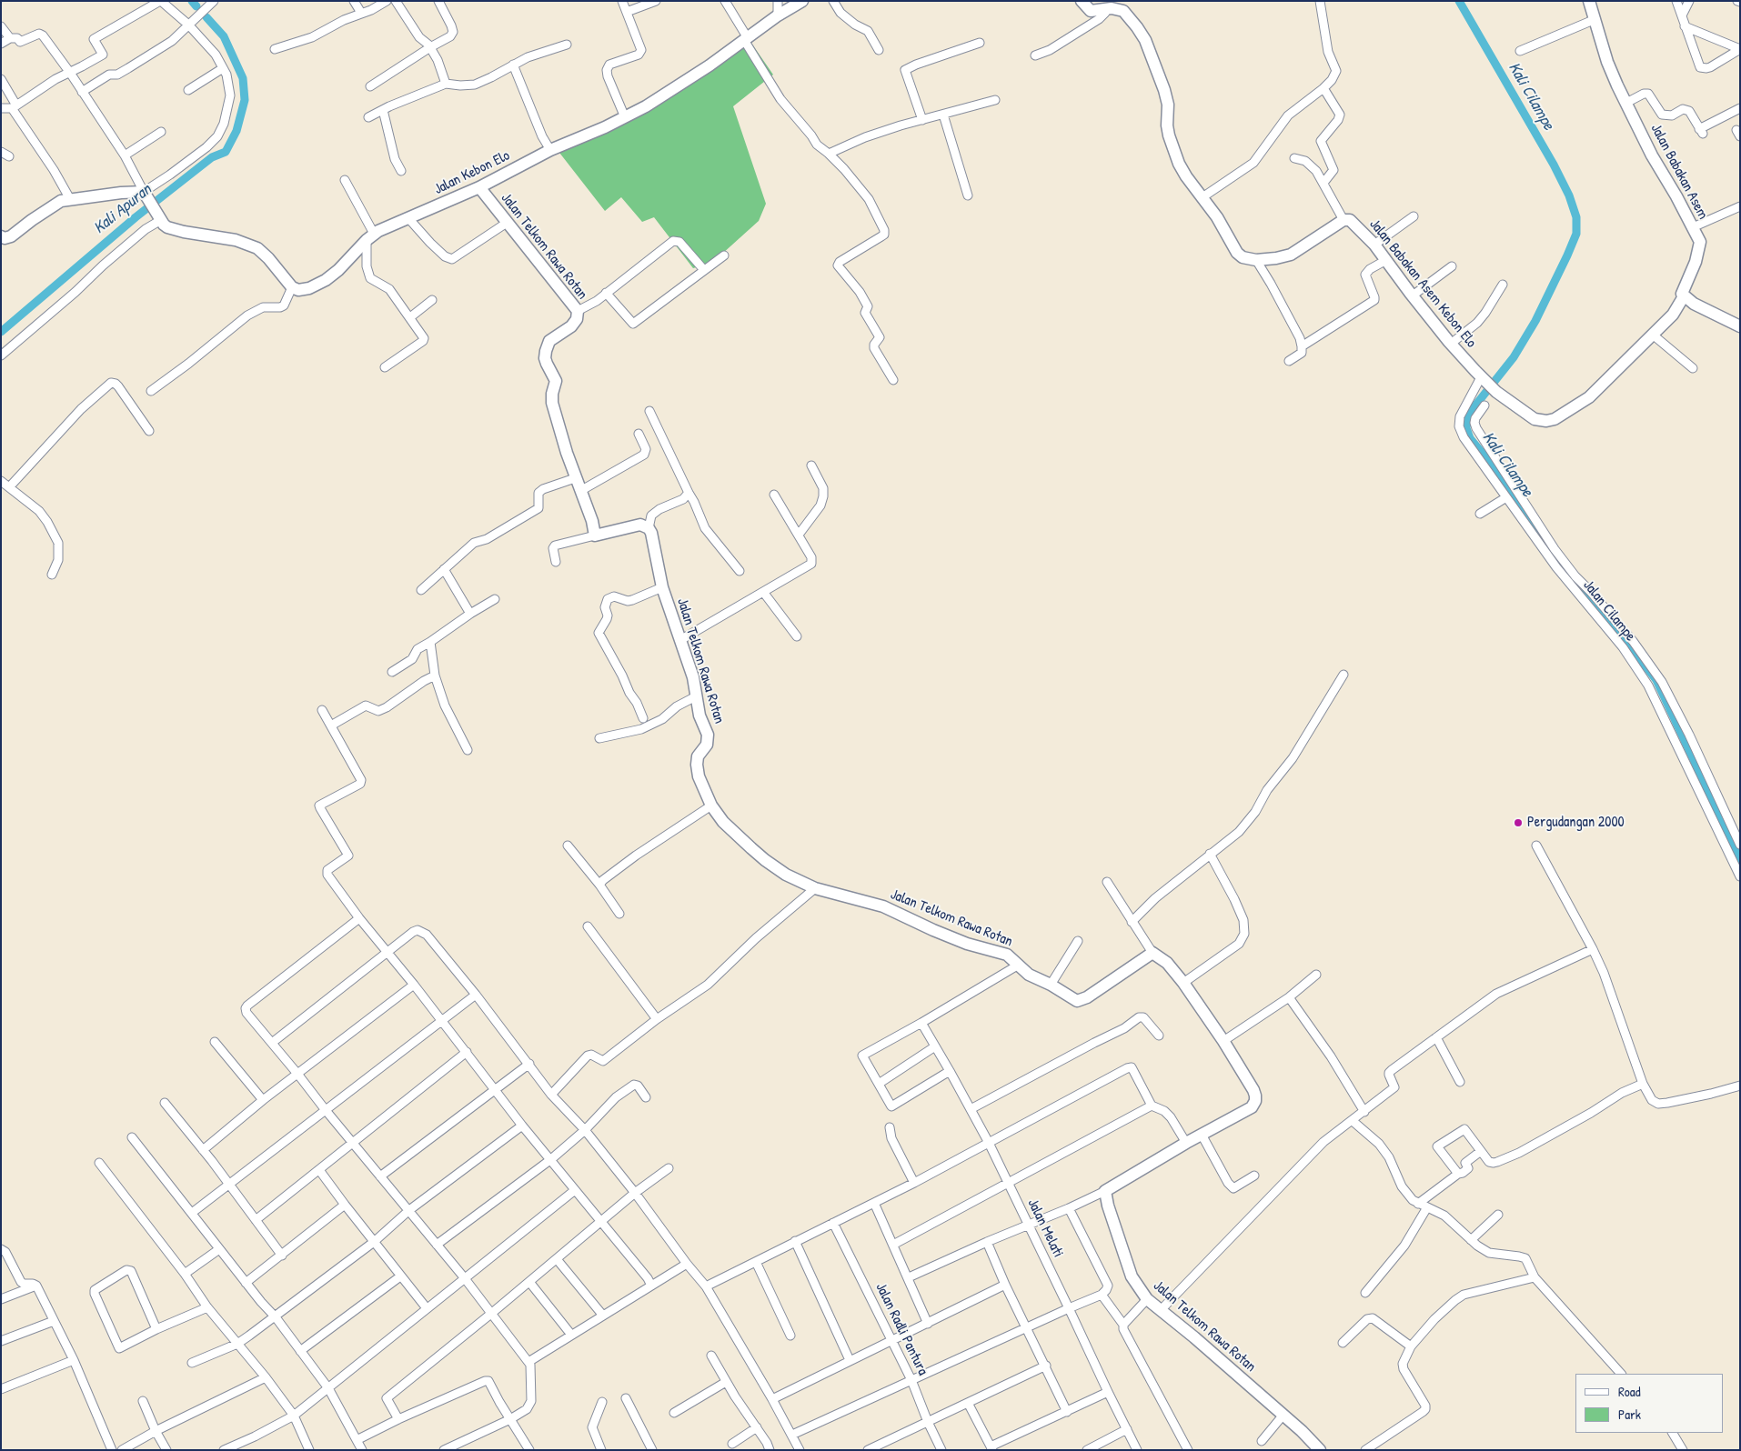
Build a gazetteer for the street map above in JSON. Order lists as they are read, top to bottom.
{
  "streets": {
    "street": [
      "Jalan Babakan Asem",
      "Jalan Kebon Elo",
      "Jalan Telkom Rawa Rotan",
      "Jalan Babakan Asem Kebon Elo",
      "Jalan Cilampe",
      "Jalan Melati",
      "Jalan Radli Pantura"
    ]
  },
  "crossings": [
    ["Jalan Babakan Asem", "Jalan Babakan Asem Kebon Elo"],
    ["Jalan Kebon Elo", "Jalan Telkom Rawa Rotan"],
    ["Jalan Babakan Asem Kebon Elo", "Jalan Cilampe"]
  ],
  "water": ["Kali Cilampe", "Kali Apuran"],
  "places": ["Pergudangan 2000"],
  "legend": ["Road", "Park"]
}
